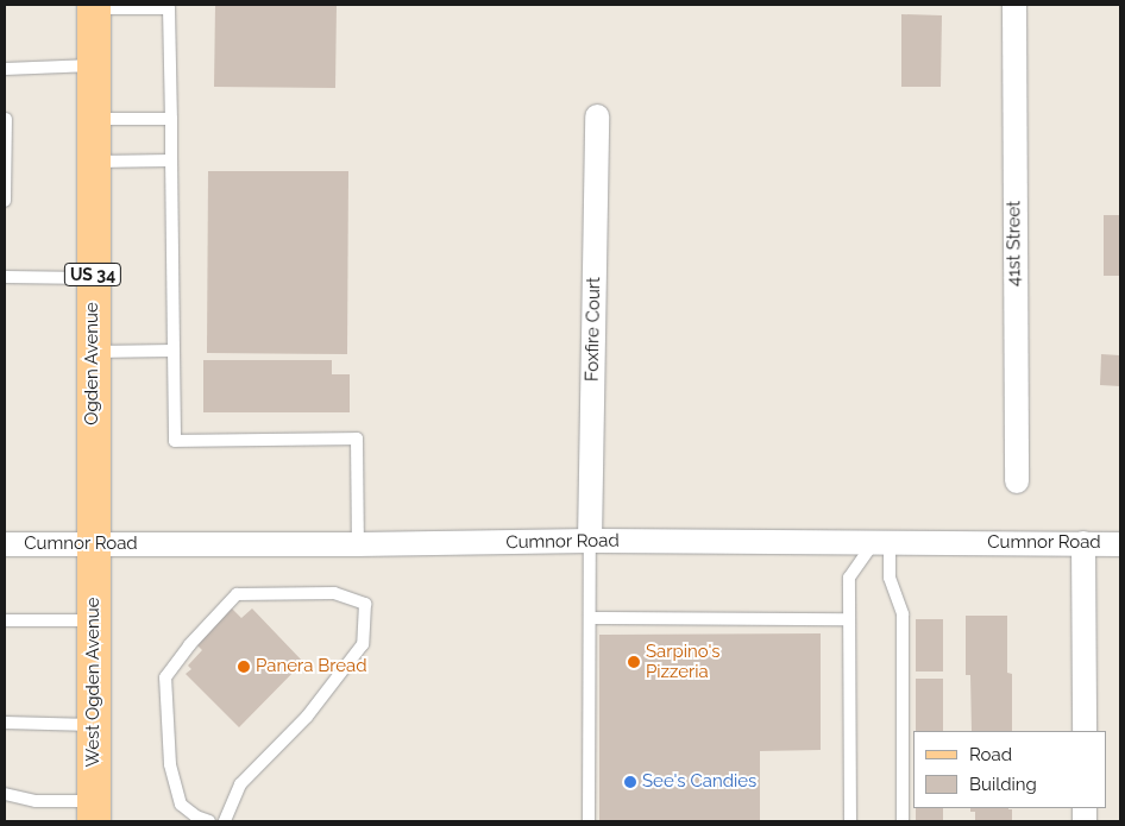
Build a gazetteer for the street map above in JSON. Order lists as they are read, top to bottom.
{
  "streets": {
    "main road": ["US 34", "Ogden Avenue", "West Ogden Avenue"],
    "street": ["41st Street", "Foxfire Court", "Cumnor Road"]
  },
  "crossings": [
    ["Foxfire Court", "Cumnor Road"],
    ["Ogden Avenue", "Cumnor Road"],
    ["Ogden Avenue", "West Ogden Avenue"],
    ["Cumnor Road", "West Ogden Avenue"]
  ],
  "places": ["Sarpino's Pizzeria", "Panera Bread", "See's Candies"],
  "legend": ["Road", "Building"]
}
